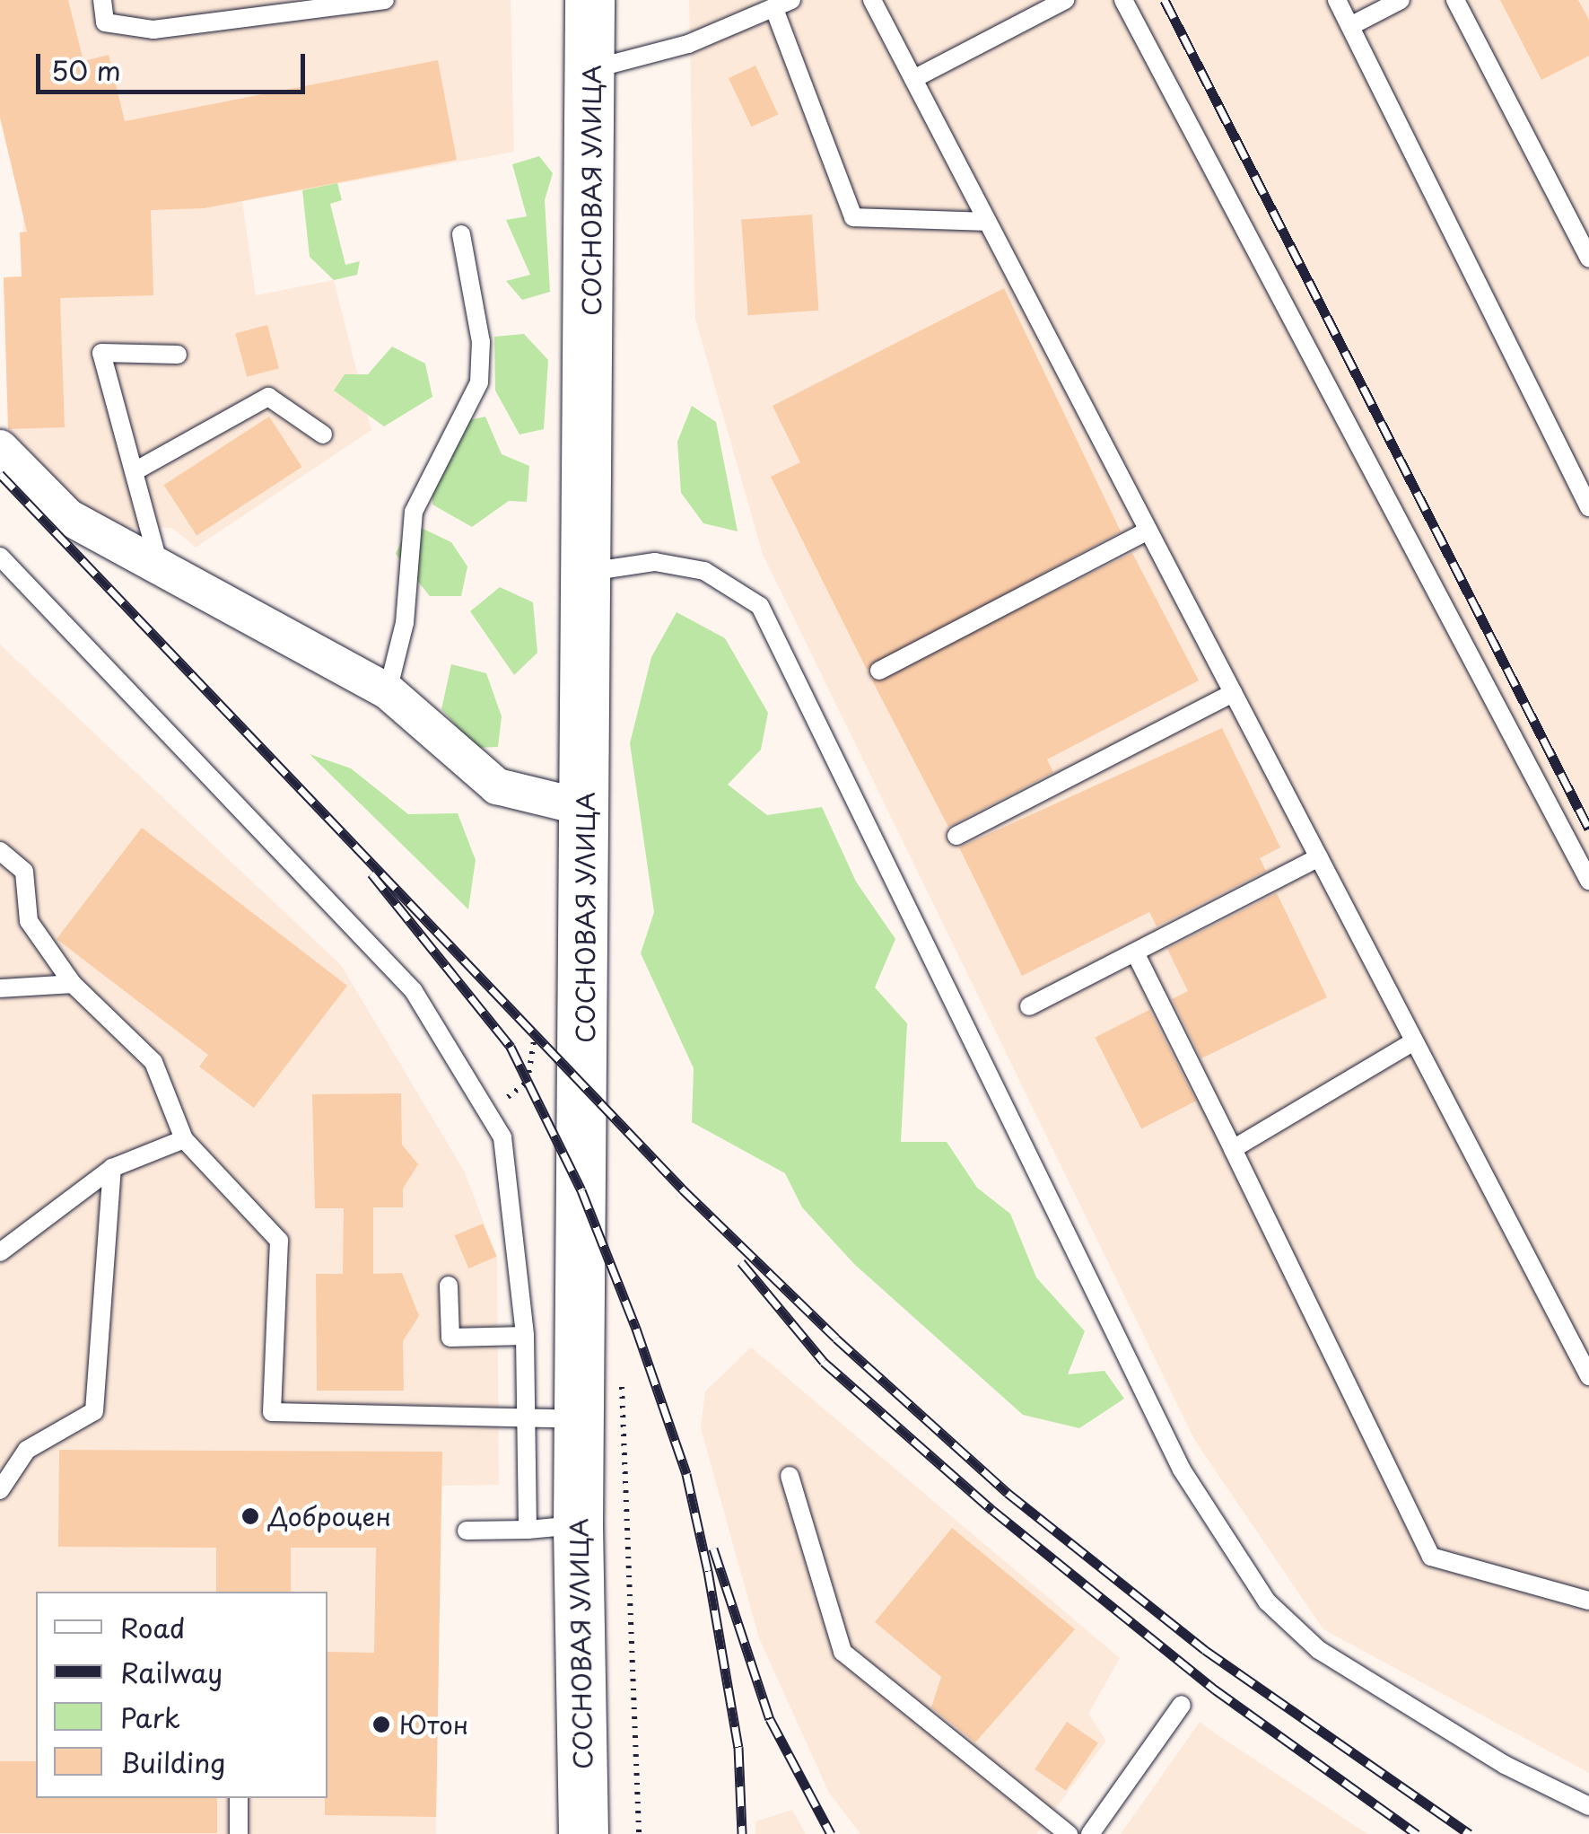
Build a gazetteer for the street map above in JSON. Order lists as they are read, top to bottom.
{
  "streets": {
    "main road": ["СОСНОВАЯ УЛИЦА"]
  },
  "places": ["Доброцен", "Ютон"],
  "legend": [
    "Road",
    "Railway",
    "Park",
    "Building"
  ],
  "scale_bar": "50 m"
}
